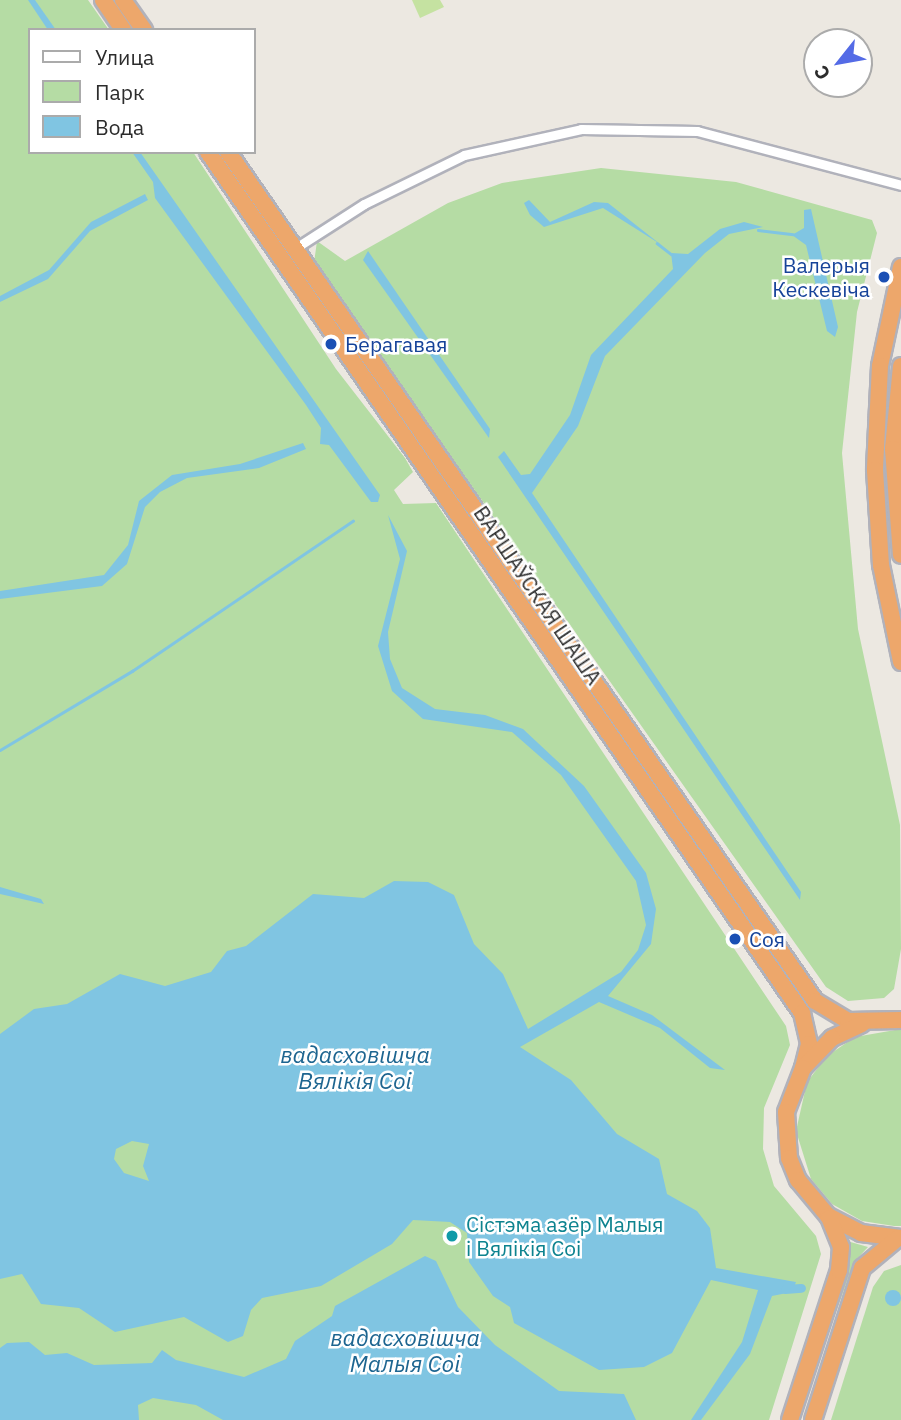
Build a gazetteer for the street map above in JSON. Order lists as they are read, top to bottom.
{
  "streets": {
    "highway": ["ВАРШАЎСКАЯ ШАША"]
  },
  "water": ["вадасховішча Вялікія Соі", "вадасховішча Малыя Соі"],
  "places": [
    "Валерыя Кескевіча",
    "Берагавая",
    "Соя",
    "Сістэма азёр Малыя і Вялікія Соі"
  ],
  "legend": ["Улица", "Парк", "Вода"],
  "north": "bottom left"
}
